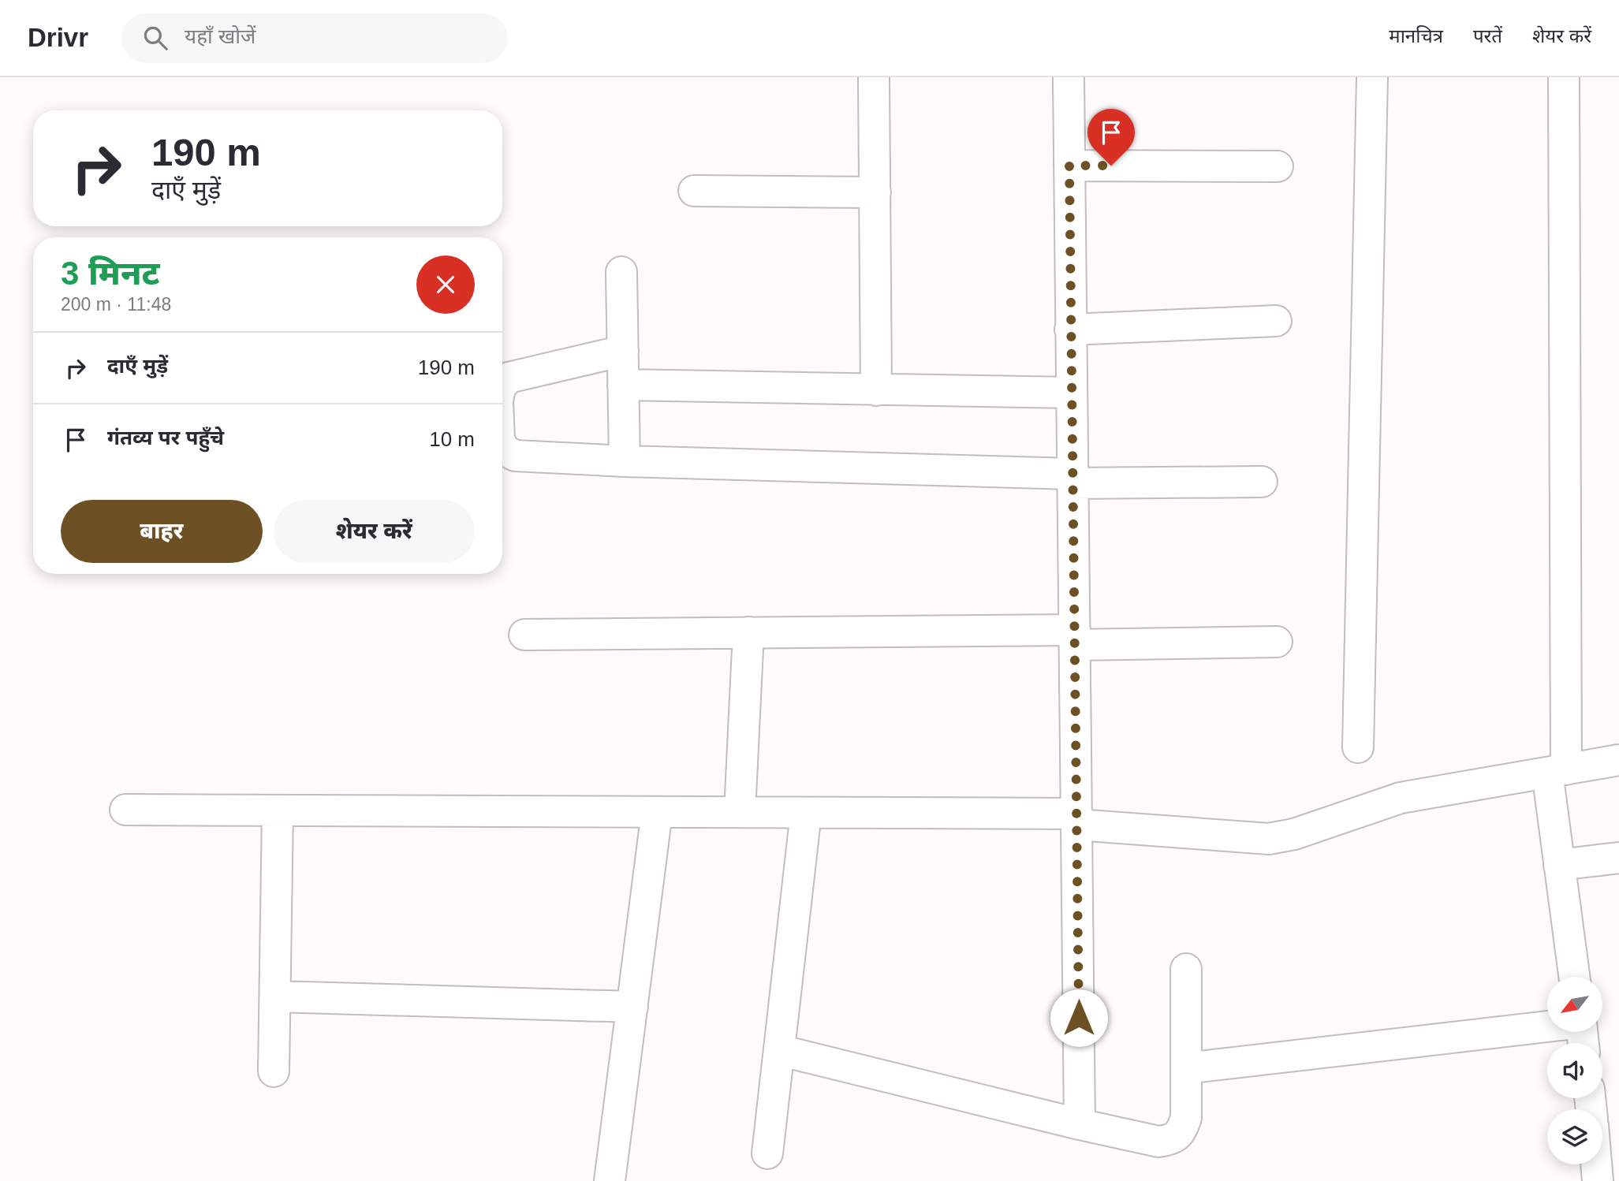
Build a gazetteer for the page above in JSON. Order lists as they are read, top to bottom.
{
  "north": "bottom left",
  "page": {
    "header": "Drivr",
    "search": "यहाँ खोजें",
    "nav": ["मानचित्र", "परतें", "शेयर करें"],
    "turn": ["190 m", "दाएँ मुड़ें"],
    "heading": ["3 मिनट", "200 m · 11:48"],
    "list": [
      {
        "name": "दाएँ मुड़ें",
        "value": "190 m"
      },
      {
        "name": "गंतव्य पर पहुँचे",
        "value": "10 m"
      }
    ],
    "buttons": ["बाहर", "शेयर करें"]
  }
}
